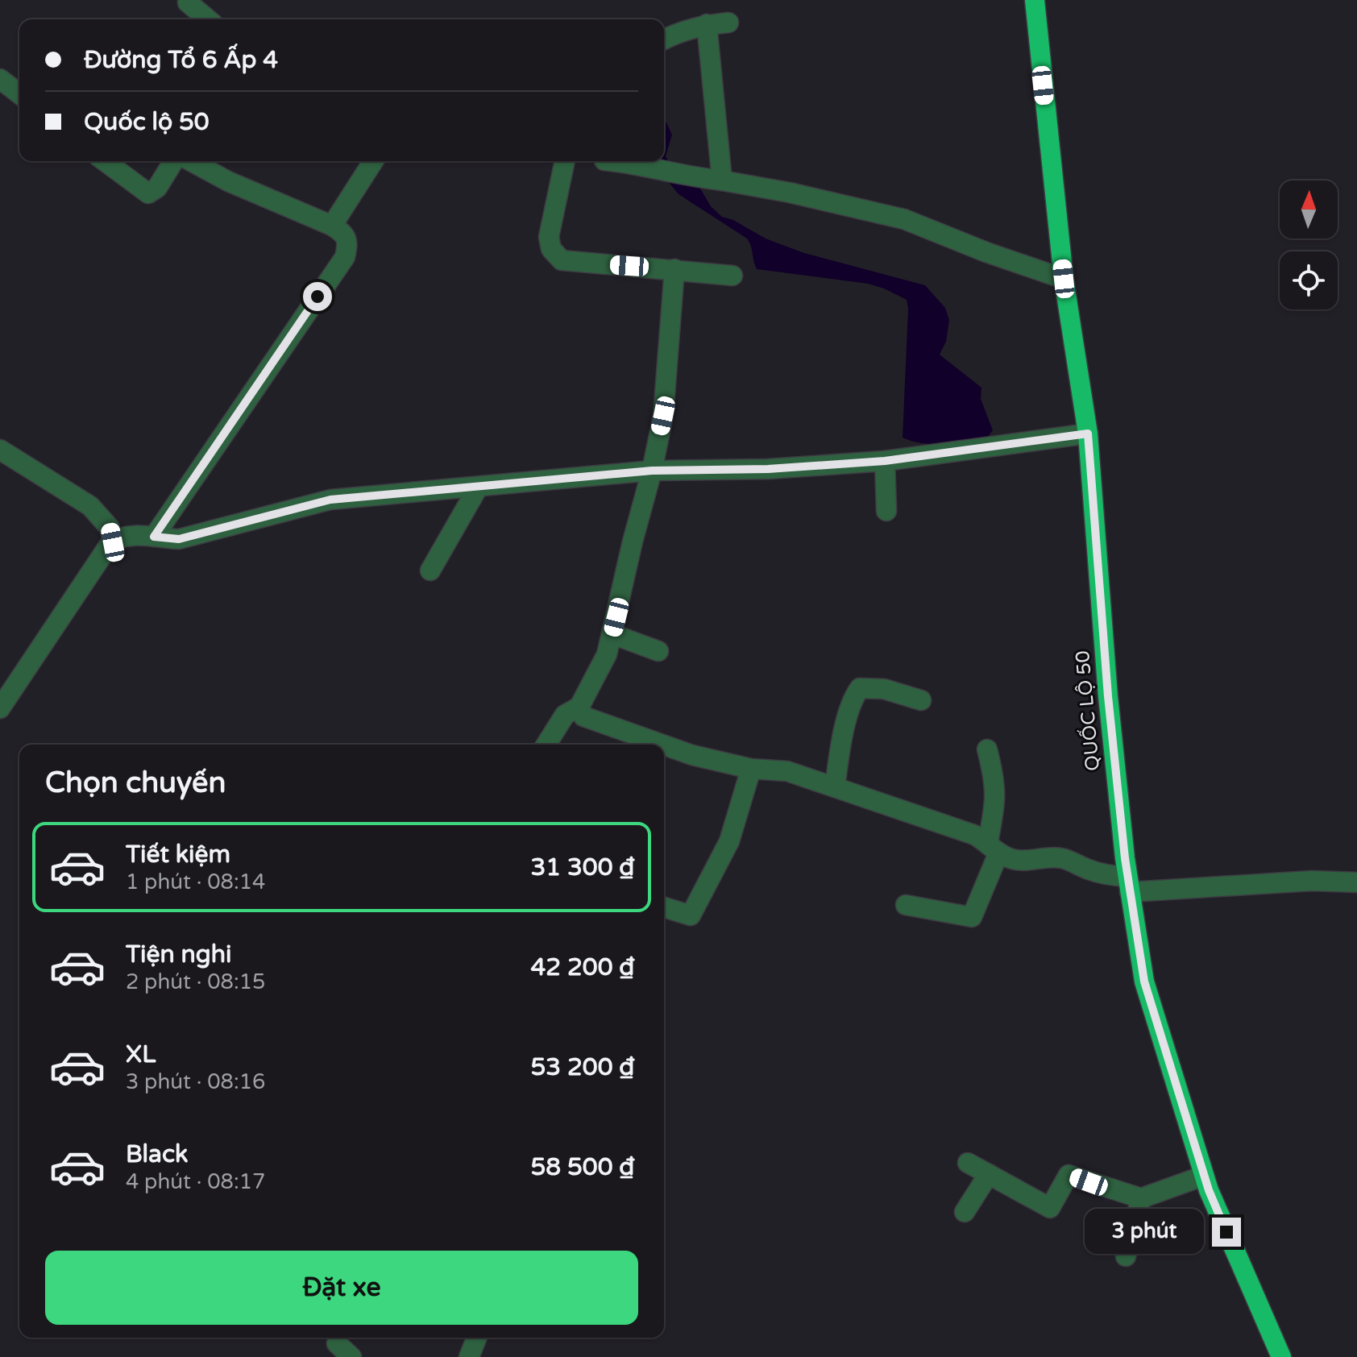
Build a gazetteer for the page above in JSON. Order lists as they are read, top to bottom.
{
  "streets": {
    "highway": ["QUỐC LỘ 50"]
  },
  "north": "top",
  "page": {
    "banner": ["Đường Tổ 6 Ấp 4", "Quốc lộ 50"],
    "heading": "Chọn chuyến",
    "list": [
      {
        "name": "Tiết kiệm",
        "note": "1 phút · 08:14",
        "value": "31 300 ₫"
      },
      {
        "name": "Tiện nghi",
        "note": "2 phút · 08:15",
        "value": "42 200 ₫"
      },
      {
        "name": "XL",
        "note": "3 phút · 08:16",
        "value": "53 200 ₫"
      },
      {
        "name": "Black",
        "note": "4 phút · 08:17",
        "value": "58 500 ₫"
      }
    ],
    "bubble": "3 phút",
    "buttons": "Đặt xe"
  }
}
